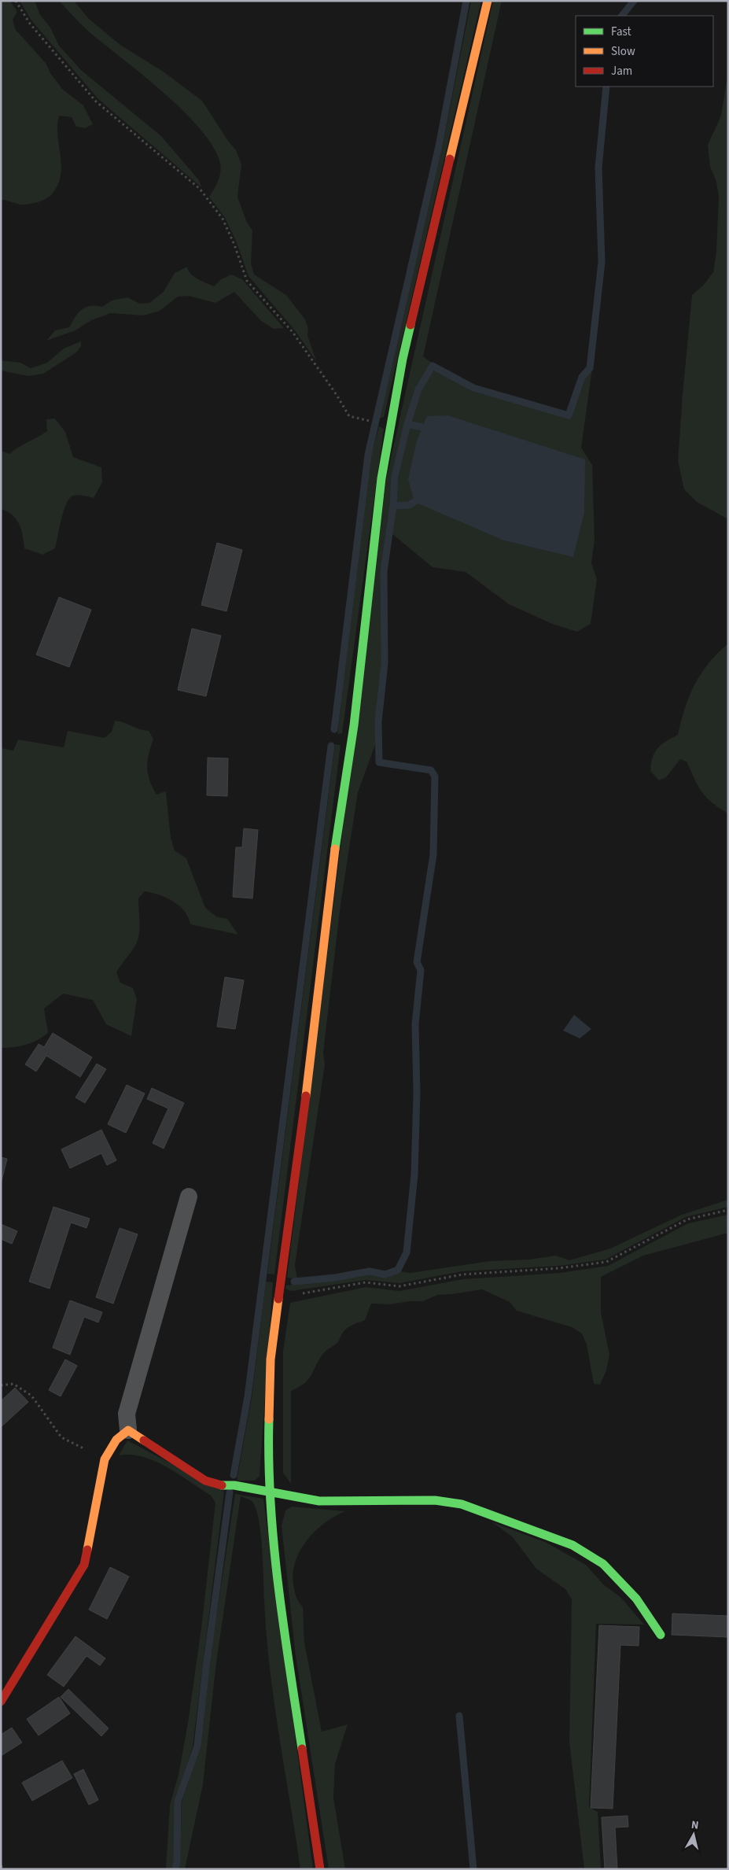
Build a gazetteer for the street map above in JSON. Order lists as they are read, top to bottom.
{
  "legend": ["Fast", "Slow", "Jam"],
  "north": "top"
}
